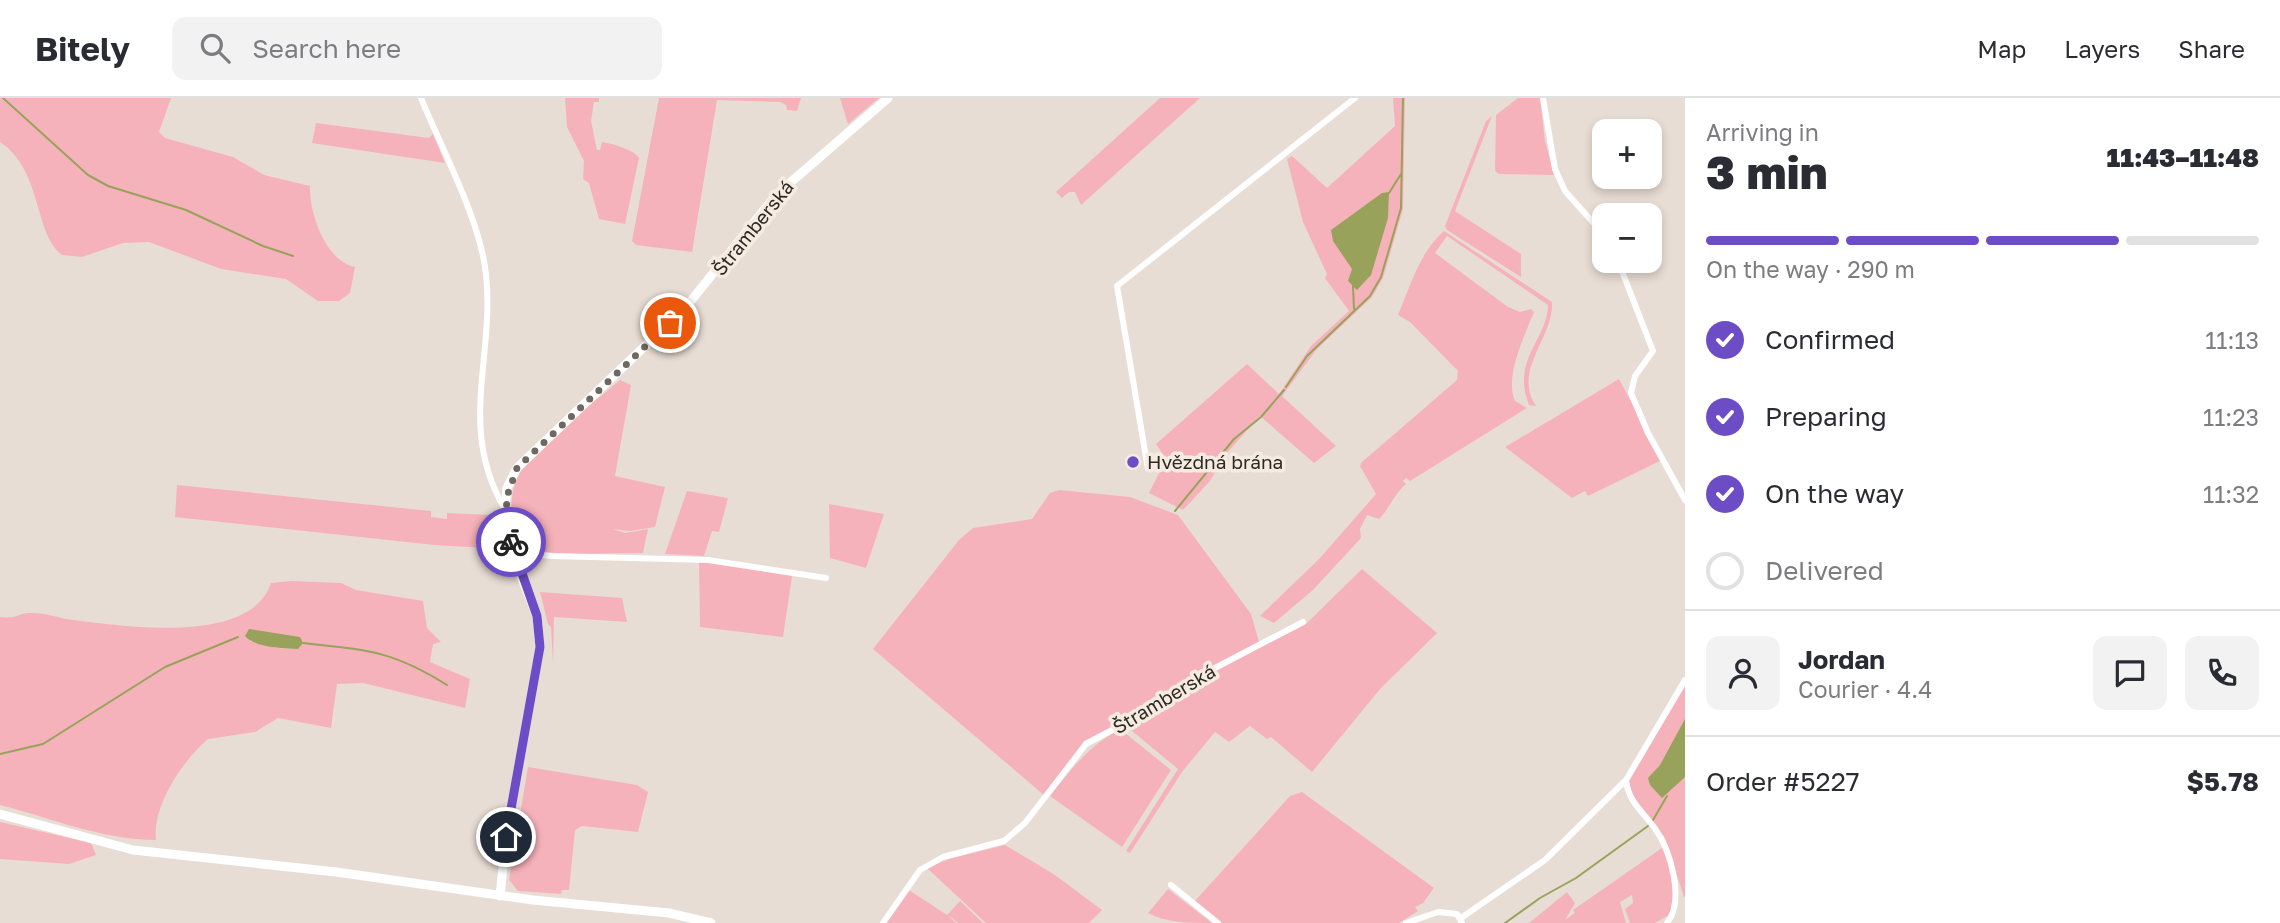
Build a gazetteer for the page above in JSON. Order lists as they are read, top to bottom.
{
  "streets": {
    "street": ["Štramberská"]
  },
  "places": ["Hvězdná brána"],
  "page": {
    "header": "Bitely",
    "search": "Search here",
    "nav": ["Map", "Layers", "Share"],
    "heading": ["3 min", "Arriving in", "11:43–11:48"],
    "panel": [
      "Jordan",
      "Courier · 4.4",
      "Order #5227",
      "$5.78"
    ],
    "map_buttons": ["+", "−"],
    "bar": "On the way · 290 m",
    "list": [
      ["Confirmed", "11:13"],
      ["Preparing", "11:23"],
      ["On the way", "11:32"],
      "Delivered"
    ]
  }
}
